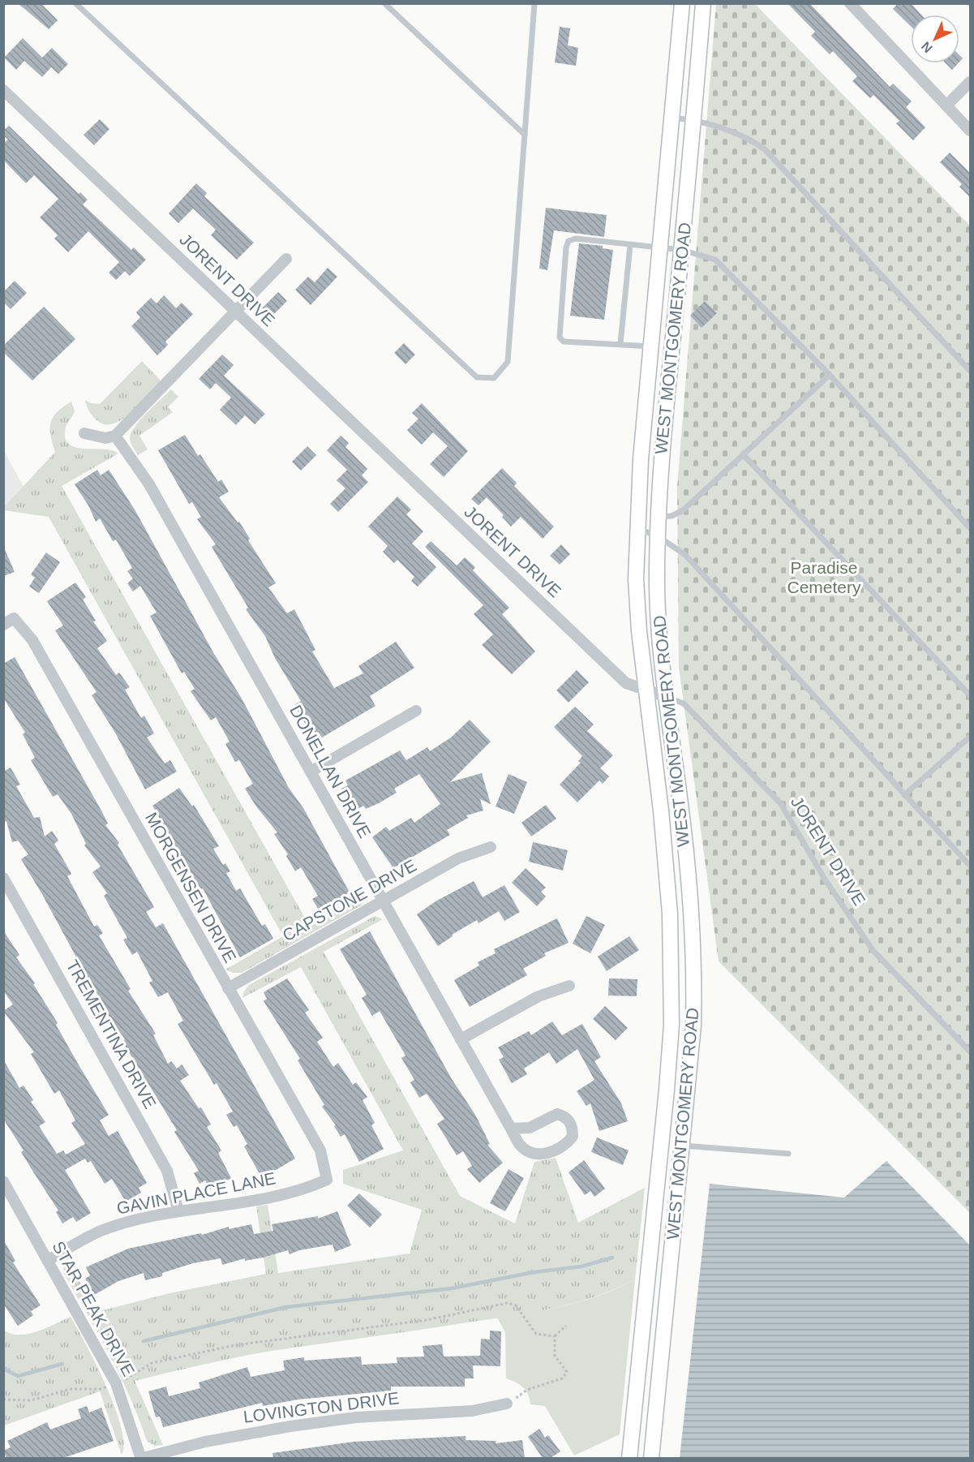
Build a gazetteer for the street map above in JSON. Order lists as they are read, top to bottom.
{
  "streets": {
    "main road": ["WEST MONTGOMERY ROAD"],
    "street": [
      "JORENT DRIVE",
      "DONELLAN DRIVE",
      "MORGENSEN DRIVE",
      "CAPSTONE DRIVE",
      "TREMENTINA DRIVE",
      "GAVIN PLACE LANE",
      "STAR PEAK DRIVE",
      "LOVINGTON DRIVE"
    ]
  },
  "crossings": [
    ["JORENT DRIVE", "WEST MONTGOMERY ROAD"],
    ["DONELLAN DRIVE", "CAPSTONE DRIVE"],
    ["MORGENSEN DRIVE", "CAPSTONE DRIVE"],
    ["MORGENSEN DRIVE", "GAVIN PLACE LANE"],
    ["TREMENTINA DRIVE", "GAVIN PLACE LANE"],
    ["GAVIN PLACE LANE", "STAR PEAK DRIVE"],
    ["STAR PEAK DRIVE", "LOVINGTON DRIVE"]
  ],
  "parks": ["Paradise Cemetery"],
  "north": "bottom left"
}
